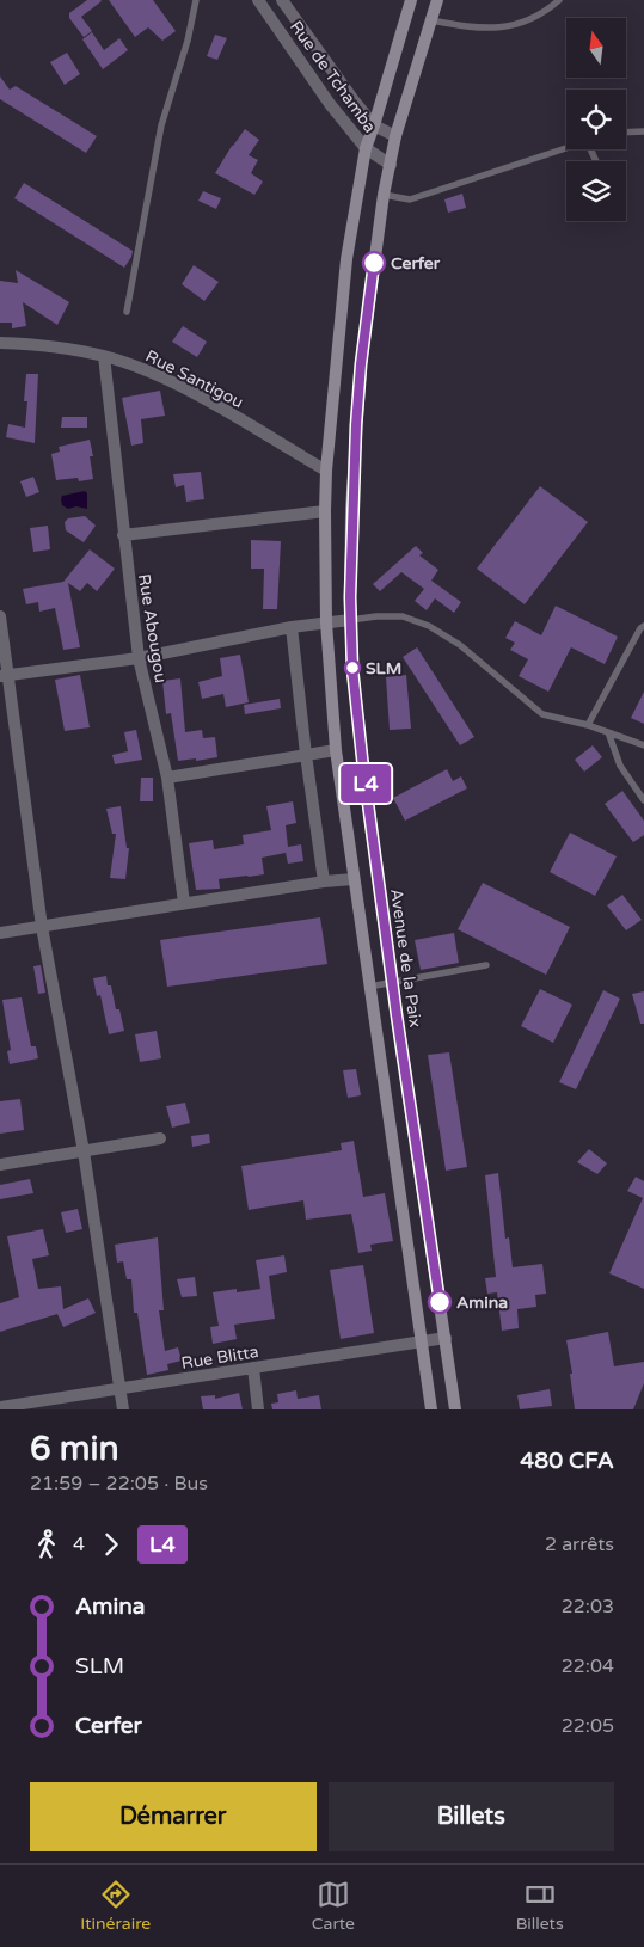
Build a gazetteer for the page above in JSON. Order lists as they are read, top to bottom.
{
  "streets": {
    "main road": ["Avenue de la Paix"],
    "street": [
      "Rue de Tchamba",
      "Rue Santigou",
      "Rue Abougou",
      "Rue Blitta"
    ]
  },
  "crossings": [
    ["Rue de Tchamba", "Avenue de la Paix"],
    ["Rue Santigou", "Rue Abougou"],
    ["Avenue de la Paix", "Rue Blitta"]
  ],
  "places": ["Cerfer", "SLM", "Amina"],
  "lines": ["bus line L4"],
  "north": "top",
  "page": {
    "on_map": "L4",
    "heading": ["6 min", "21:59 – 22:05 · Bus", "480 CFA"],
    "legs": ["4", "L4", "2 arrêts"],
    "list": [
      {
        "name": "Amina",
        "value": "22:03"
      },
      {
        "name": "SLM",
        "value": "22:04"
      },
      {
        "name": "Cerfer",
        "value": "22:05"
      }
    ],
    "buttons": ["Démarrer", "Billets"],
    "tabs": ["Itinéraire", "Carte", "Billets"]
  }
}
